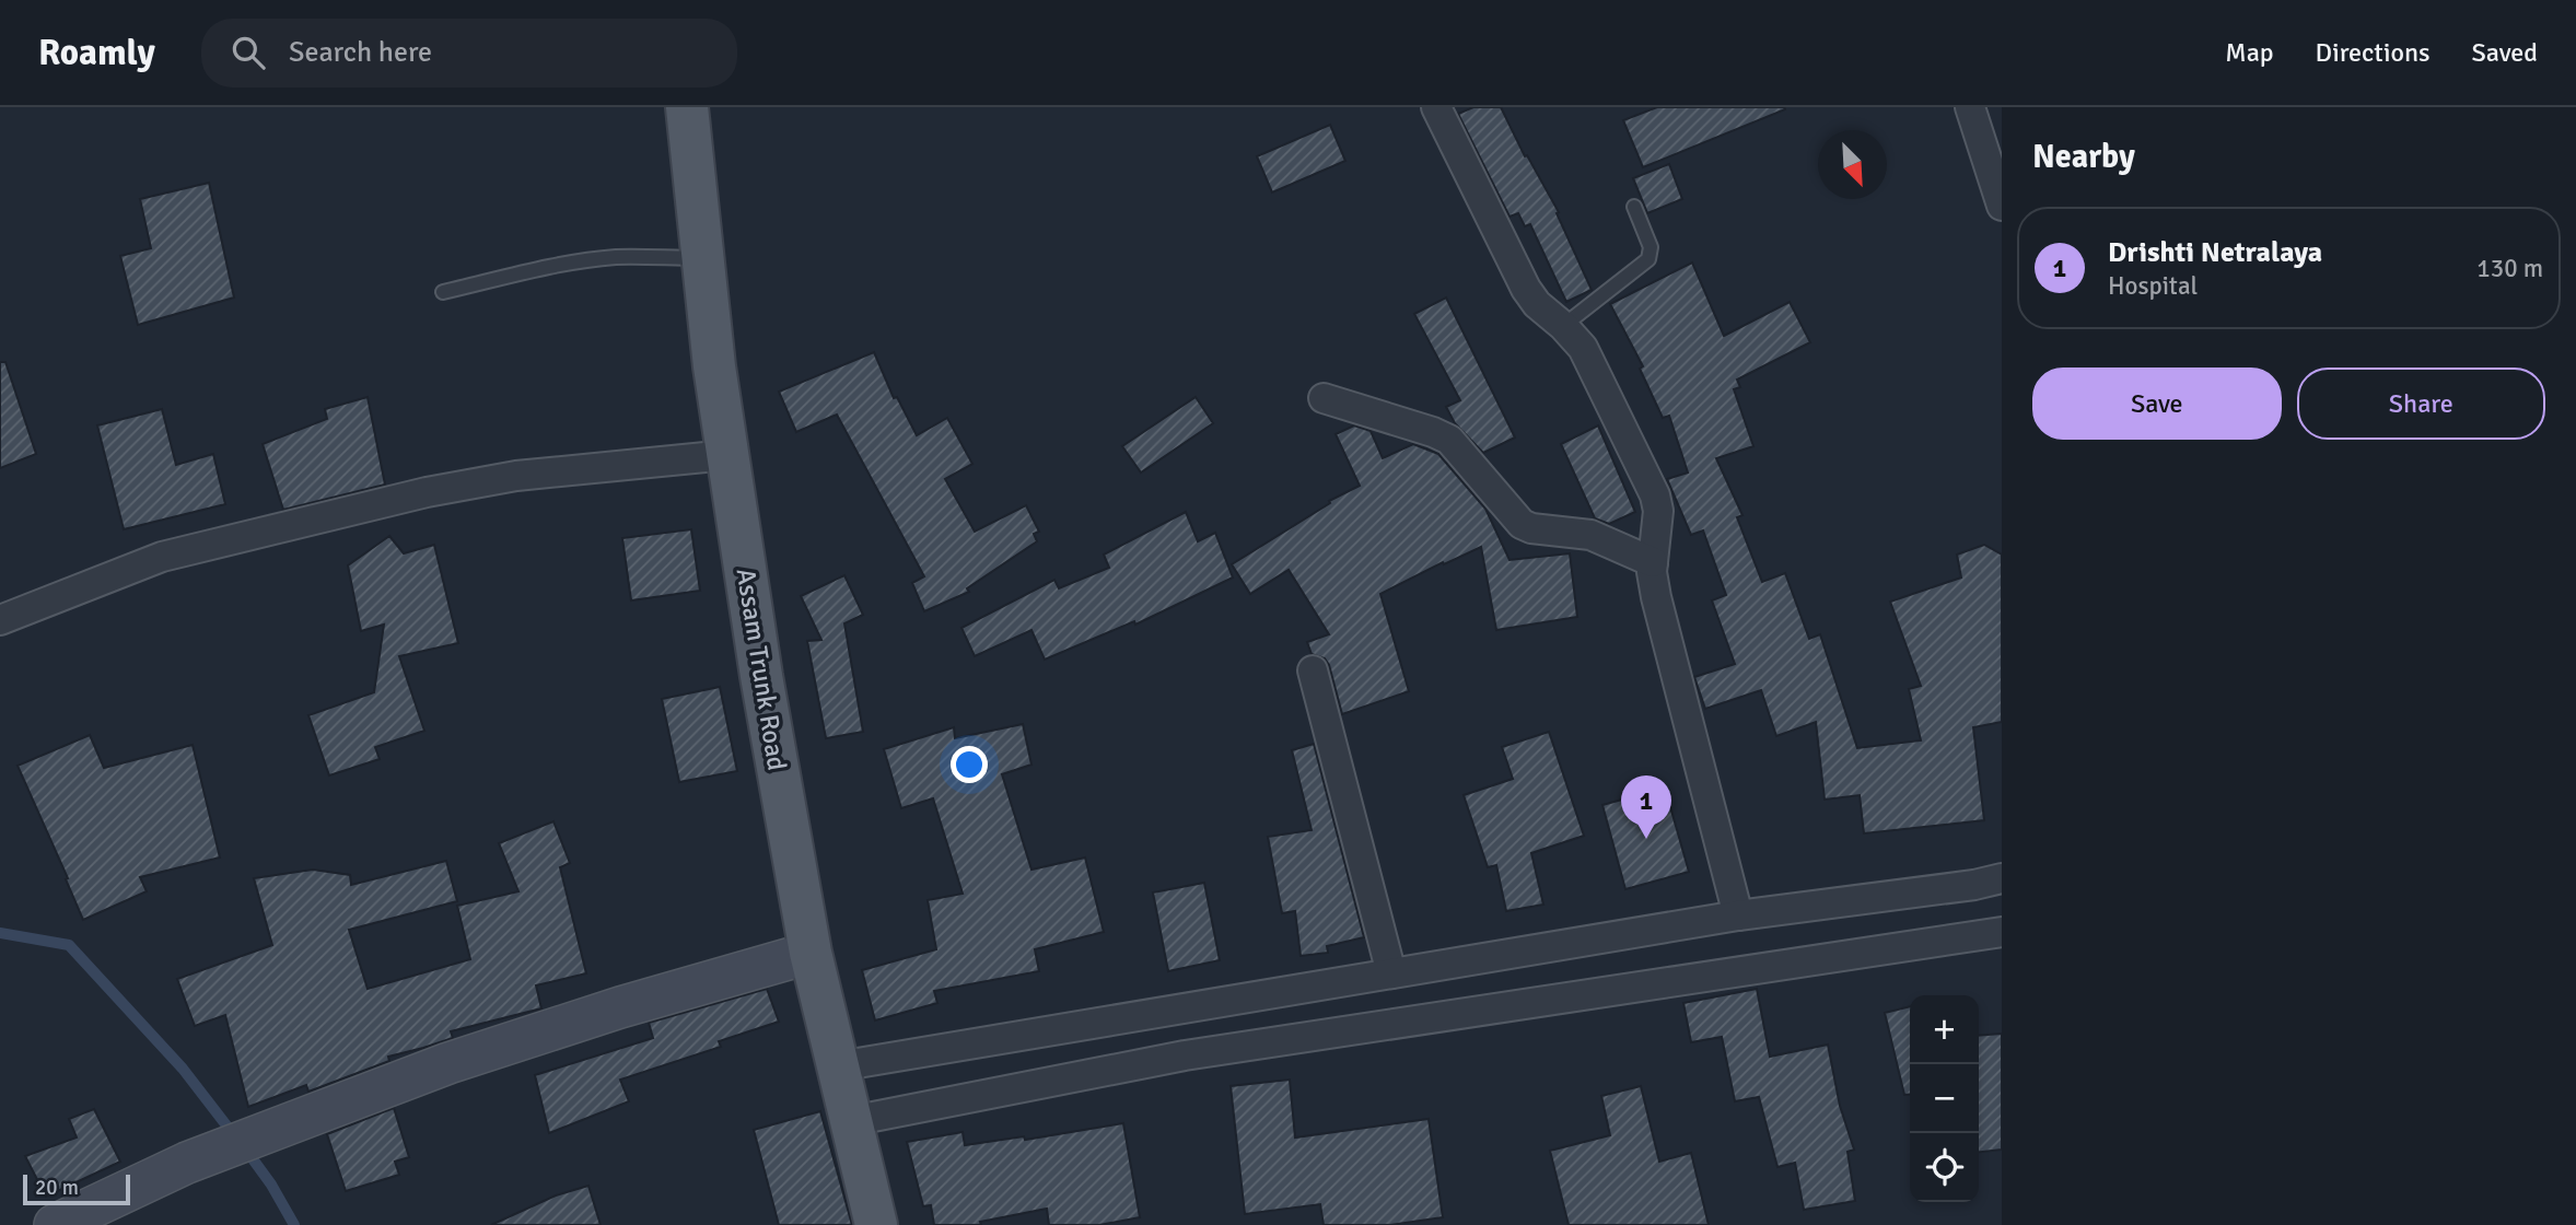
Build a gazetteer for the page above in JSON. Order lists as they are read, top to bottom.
{
  "streets": {
    "main road": ["Assam Trunk Road"]
  },
  "scale_bar": "20 m",
  "north": "bottom right",
  "page": {
    "header": "Roamly",
    "search": "Search here",
    "nav": ["Map", "Directions", "Saved"],
    "heading": "Nearby",
    "list": [
      {
        "mark": "1",
        "name": "Drishti Netralaya",
        "note": "Hospital",
        "value": "130 m"
      }
    ],
    "buttons": ["Save", "Share"],
    "pins": "1",
    "map_buttons": ["+", "−"],
    "scale": "20 m"
  }
}
